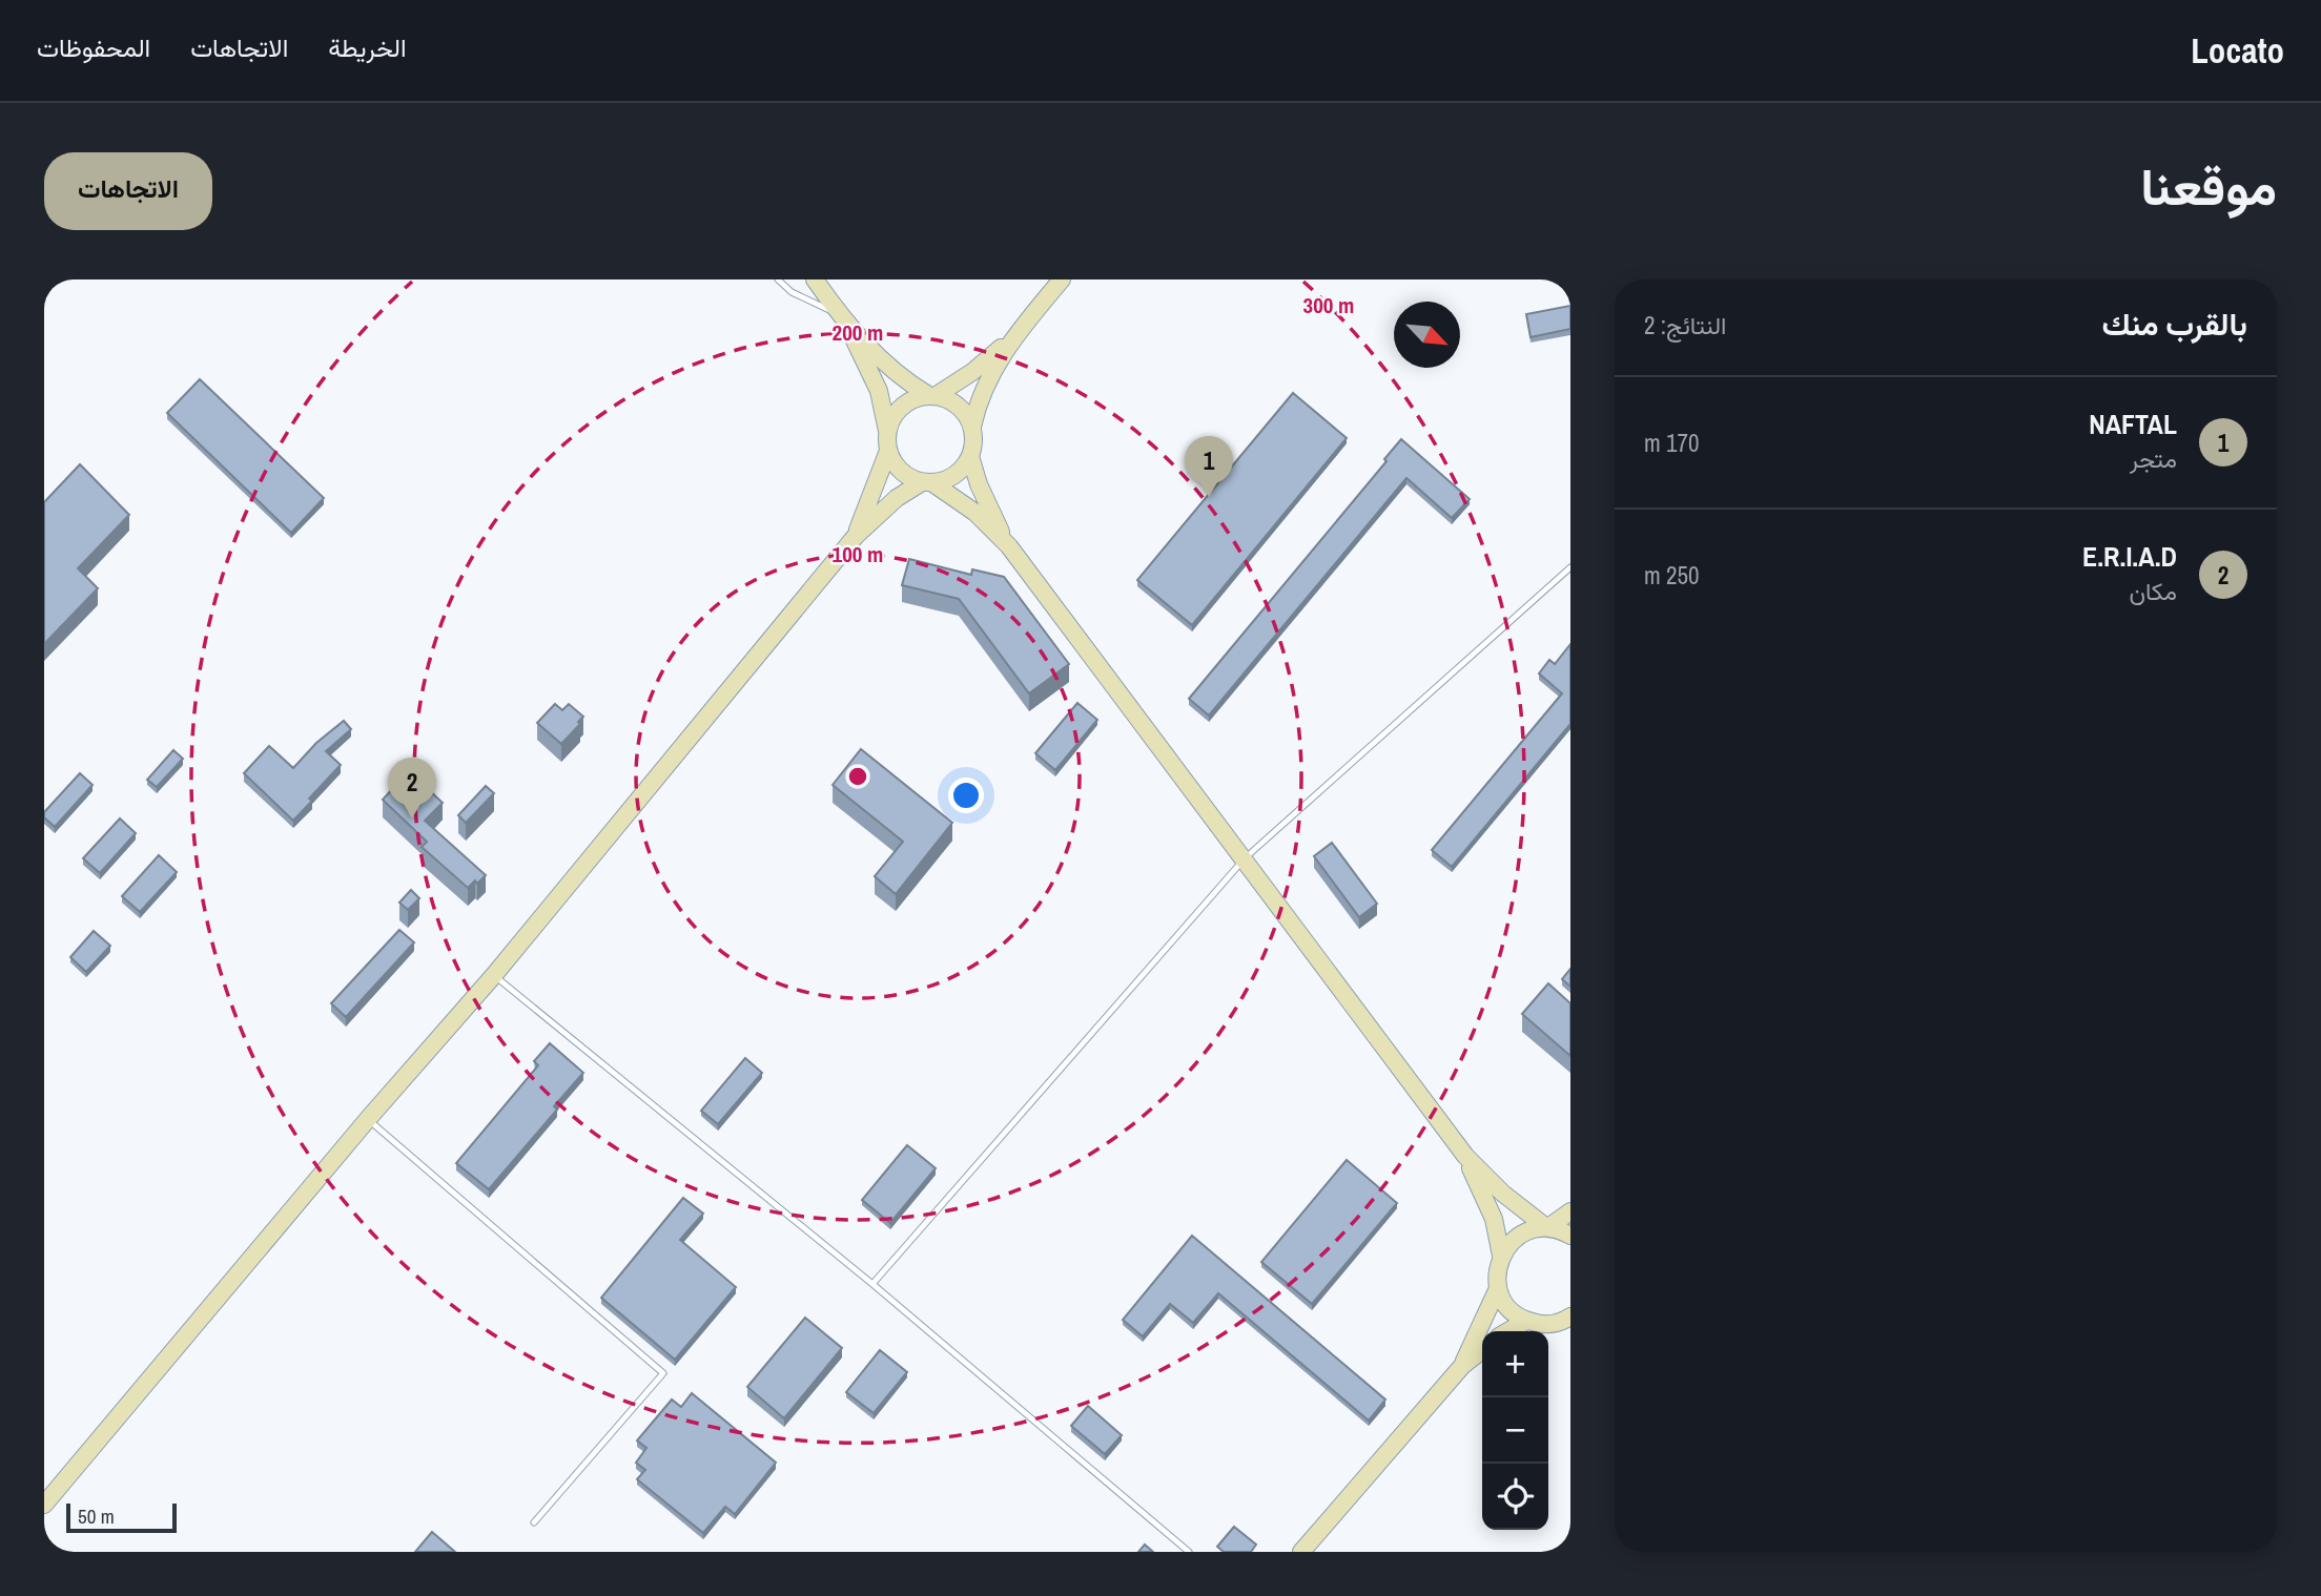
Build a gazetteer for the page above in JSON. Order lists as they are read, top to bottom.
{
  "scale_bar": "50 m",
  "north": "bottom right",
  "page": {
    "header": "Locato",
    "nav": ["الخريطة", "الاتجاهات", "المحفوظات"],
    "title": "موقعنا",
    "buttons": "الاتجاهات",
    "heading": ["بالقرب منك", "النتائج: 2"],
    "list": [
      {
        "mark": "1",
        "name": "NAFTAL",
        "note": "متجر",
        "value": "170 m"
      },
      {
        "mark": "2",
        "name": "E.R.I.A.D",
        "note": "مكان",
        "value": "250 m"
      }
    ],
    "pins": ["1", "2"],
    "map_buttons": ["+", "−"],
    "scale": "50 m"
  },
  "rings": ["300 m", "200 m", "100 m"]
}
